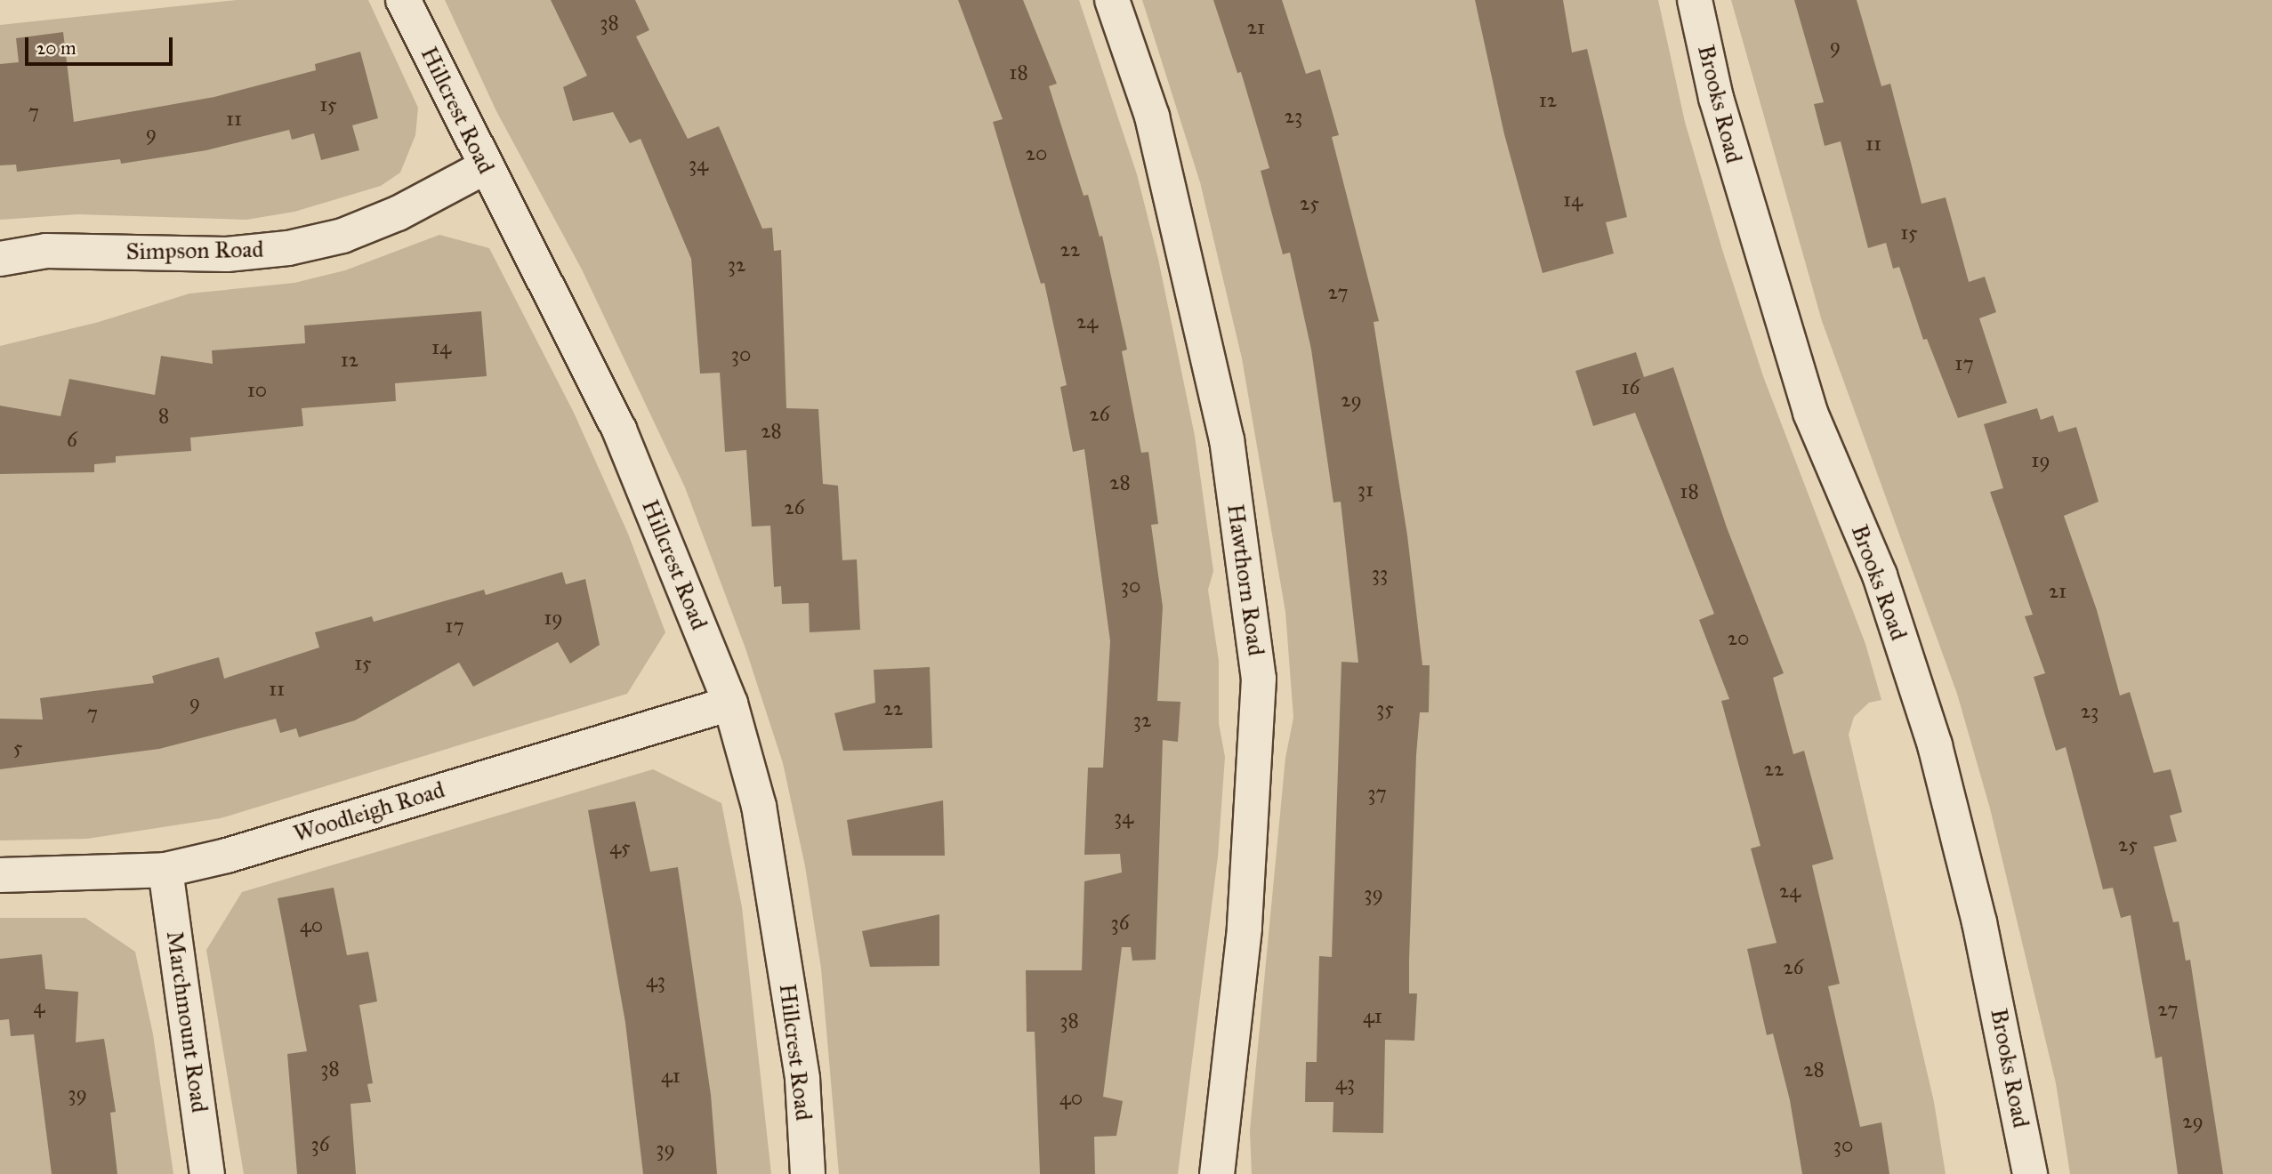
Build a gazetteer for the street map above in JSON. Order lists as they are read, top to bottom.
{
  "streets": {
    "street": [
      "Brooks Road",
      "Hillcrest Road",
      "Simpson Road",
      "Hawthorn Road",
      "Woodleigh Road",
      "Marchmount Road"
    ]
  },
  "crossings": [
    ["Hillcrest Road", "Simpson Road"],
    ["Hillcrest Road", "Woodleigh Road"],
    ["Woodleigh Road", "Marchmount Road"]
  ],
  "house_numbers": [
    "38",
    "21",
    "9",
    "18",
    "12",
    "15",
    "7",
    "23",
    "11",
    "9",
    "11",
    "20",
    "34",
    "14",
    "25",
    "15",
    "22",
    "32",
    "27",
    "24",
    "14",
    "30",
    "12",
    "17",
    "16",
    "10",
    "29",
    "26",
    "8",
    "28",
    "6",
    "19",
    "28",
    "31",
    "18",
    "26",
    "33",
    "30",
    "21",
    "19",
    "17",
    "20",
    "15",
    "11",
    "9",
    "22",
    "35",
    "23",
    "7",
    "32",
    "5",
    "22",
    "37",
    "34",
    "25",
    "45",
    "24",
    "39",
    "36",
    "40",
    "26",
    "43",
    "4",
    "27",
    "41",
    "38",
    "38",
    "28",
    "41",
    "43",
    "39",
    "40",
    "29",
    "36",
    "30",
    "39"
  ],
  "scale_bar": "20 m"
}
